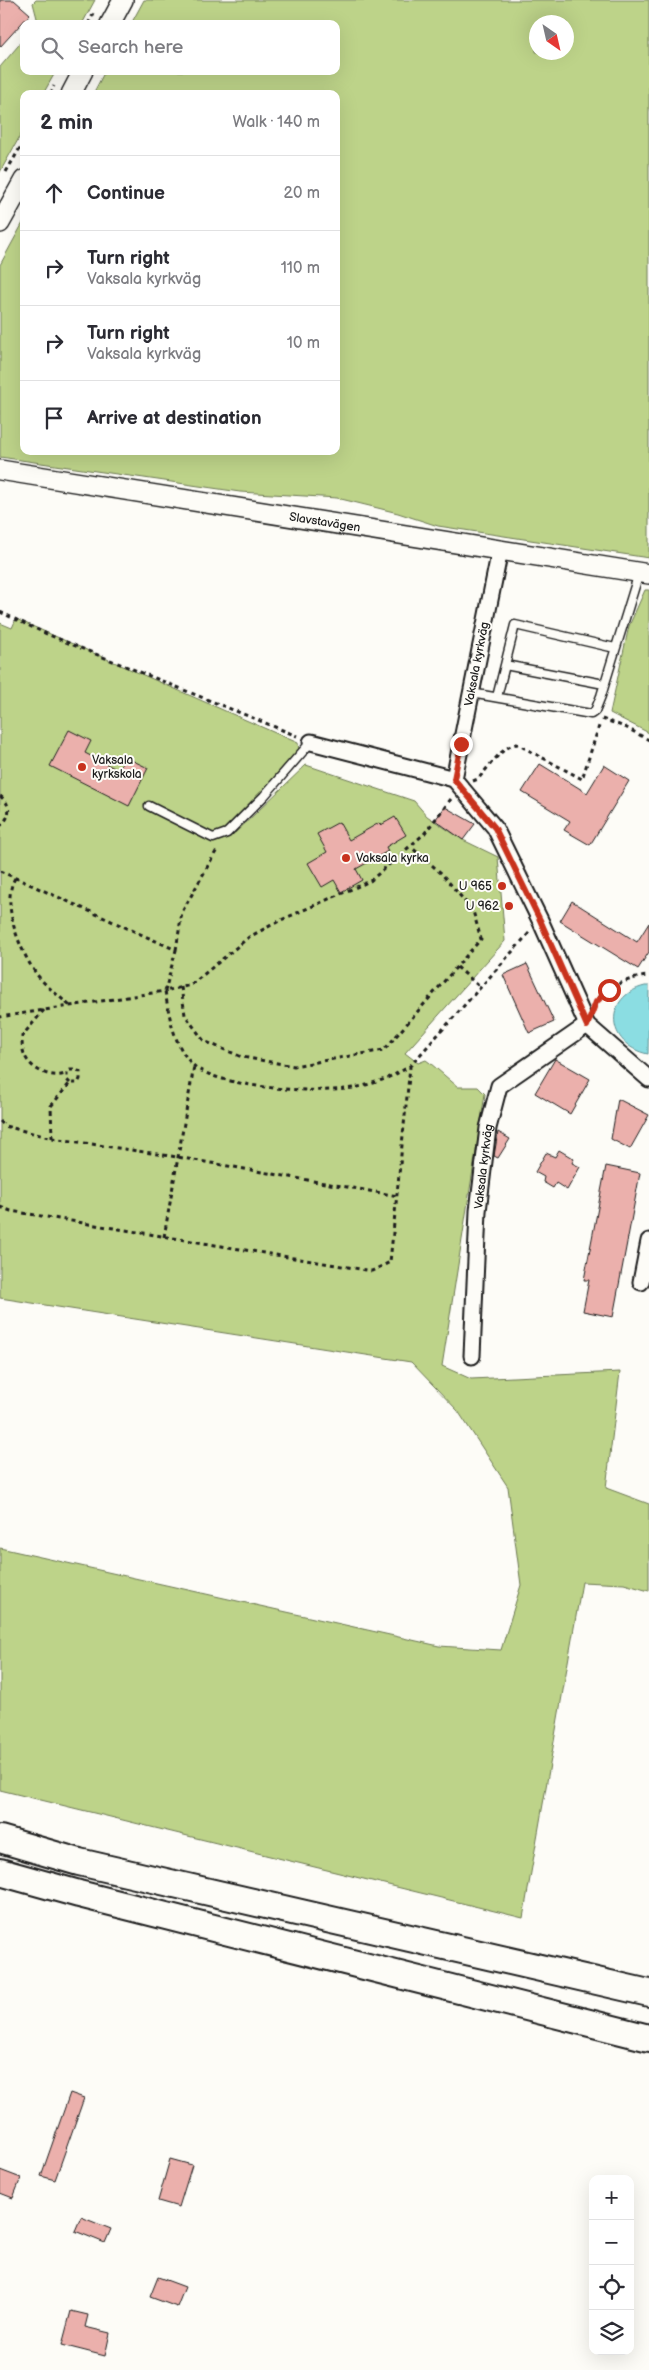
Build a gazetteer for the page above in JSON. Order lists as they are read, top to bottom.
{
  "streets": {
    "street": ["Slavstavägen", "Vaksala kyrkväg"]
  },
  "crossings": [
    ["Slavstavägen", "Vaksala kyrkväg"]
  ],
  "places": [
    "Vaksala kyrkskola",
    "Vaksala kyrka",
    "U 965",
    "U 962"
  ],
  "north": "bottom right",
  "page": {
    "search": "Search here",
    "heading": ["2 min", "Walk · 140 m"],
    "list": [
      ["Continue", "20 m"],
      ["Turn right", "Vaksala kyrkväg", "110 m"],
      ["Turn right", "Vaksala kyrkväg", "10 m"],
      "Arrive at destination"
    ],
    "map_buttons": ["+", "−"]
  }
}
